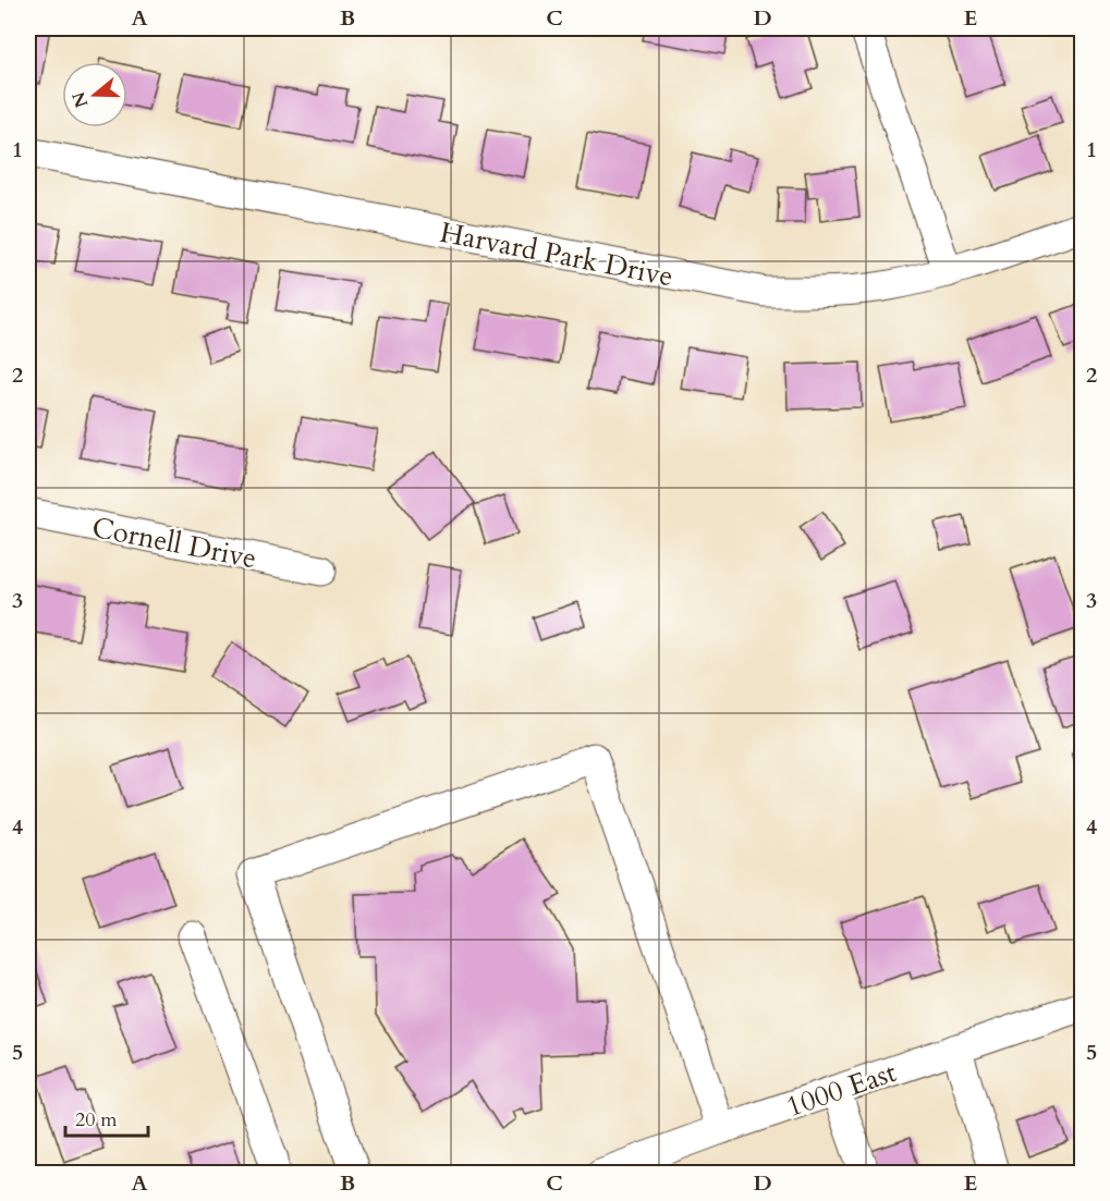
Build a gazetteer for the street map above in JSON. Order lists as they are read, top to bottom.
{
  "streets": {
    "street": ["Harvard Park Drive", "Cornell Drive", "1000 East"]
  },
  "scale_bar": "20 m",
  "north": "left",
  "grid": {
    "columns": [
      "A",
      "B",
      "C",
      "D",
      "E"
    ],
    "rows": [
      "1",
      "2",
      "3",
      "4",
      "5"
    ]
  }
}
